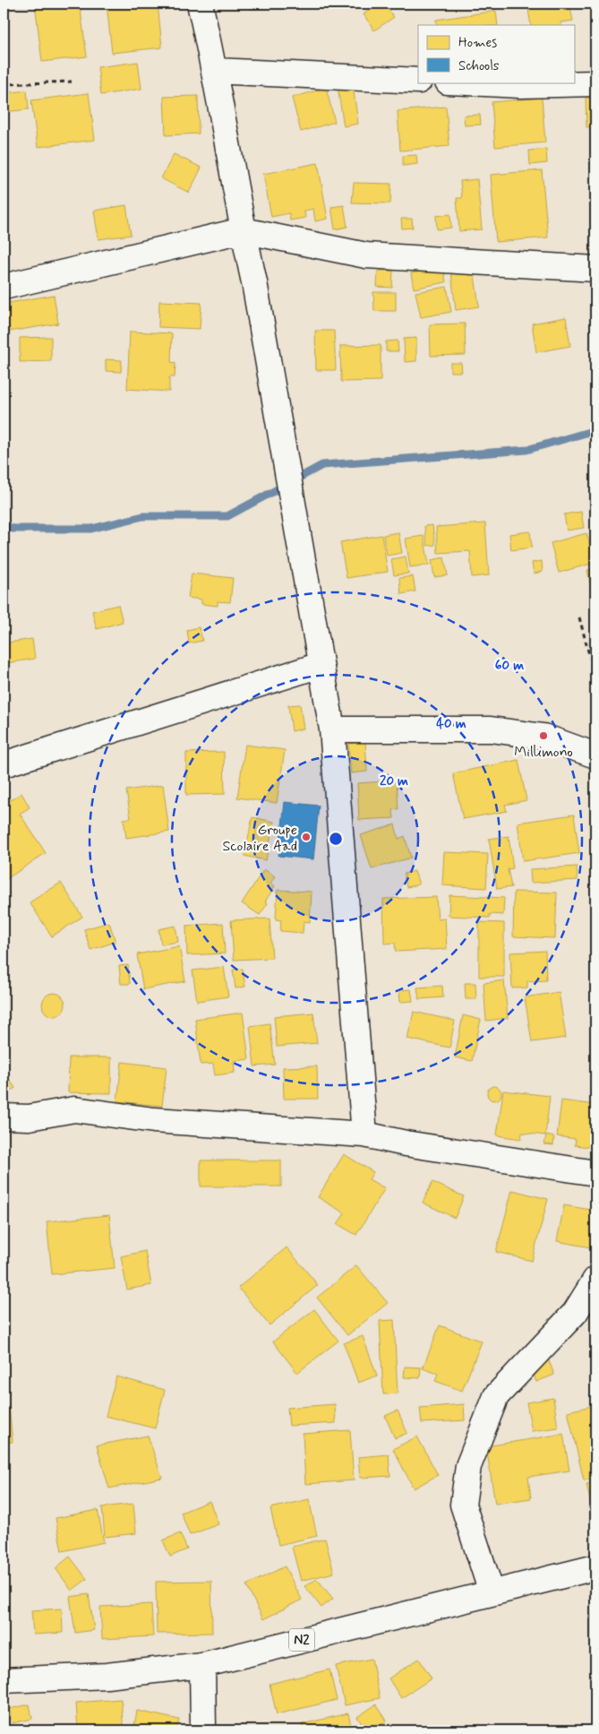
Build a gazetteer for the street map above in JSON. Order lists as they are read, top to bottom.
{
  "streets": {
    "main road": ["N2"]
  },
  "places": ["Millimono", "Groupe Scolaire Aad"],
  "legend": ["Homes", "Schools"],
  "rings": ["60 m", "40 m", "20 m"]
}
